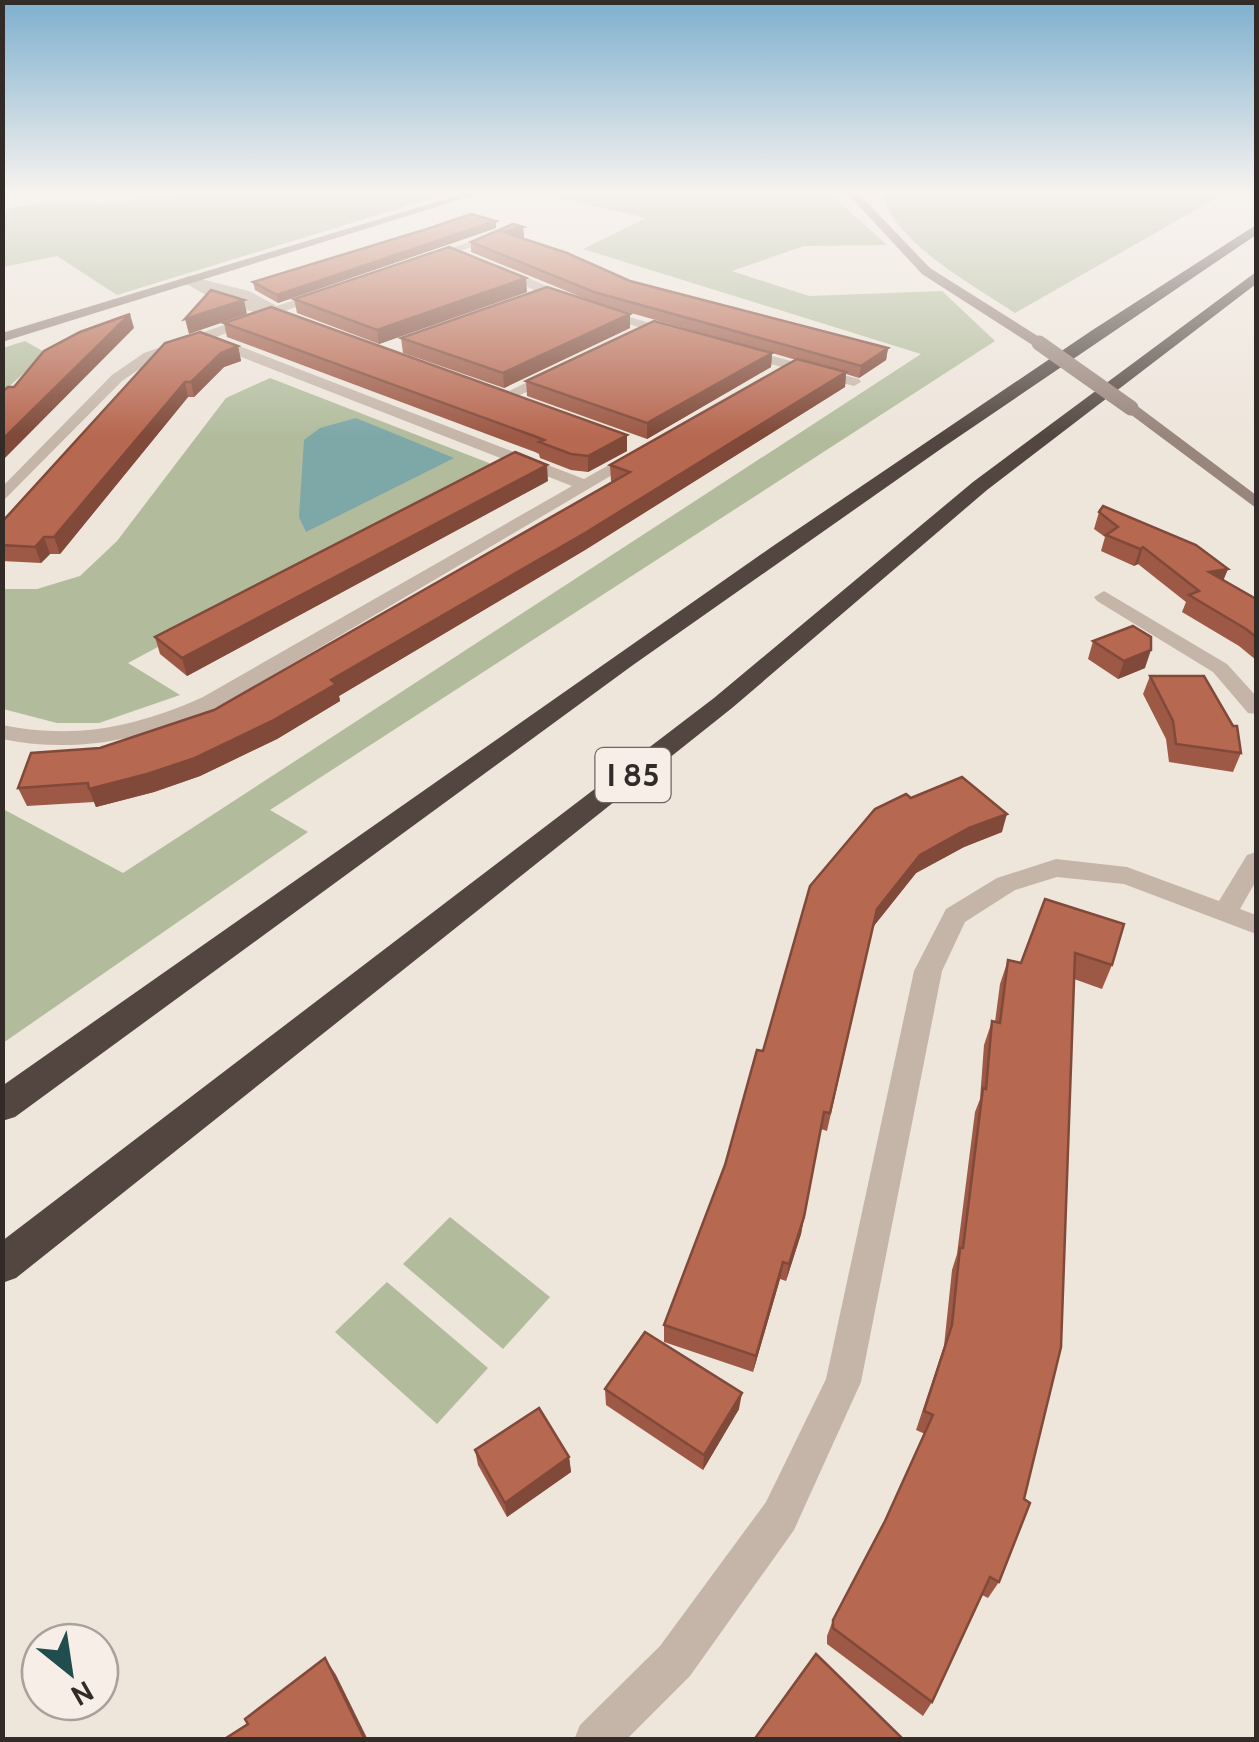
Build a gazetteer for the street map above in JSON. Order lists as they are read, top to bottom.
{
  "streets": {
    "highway": ["I 85"]
  },
  "north": "bottom right"
}
